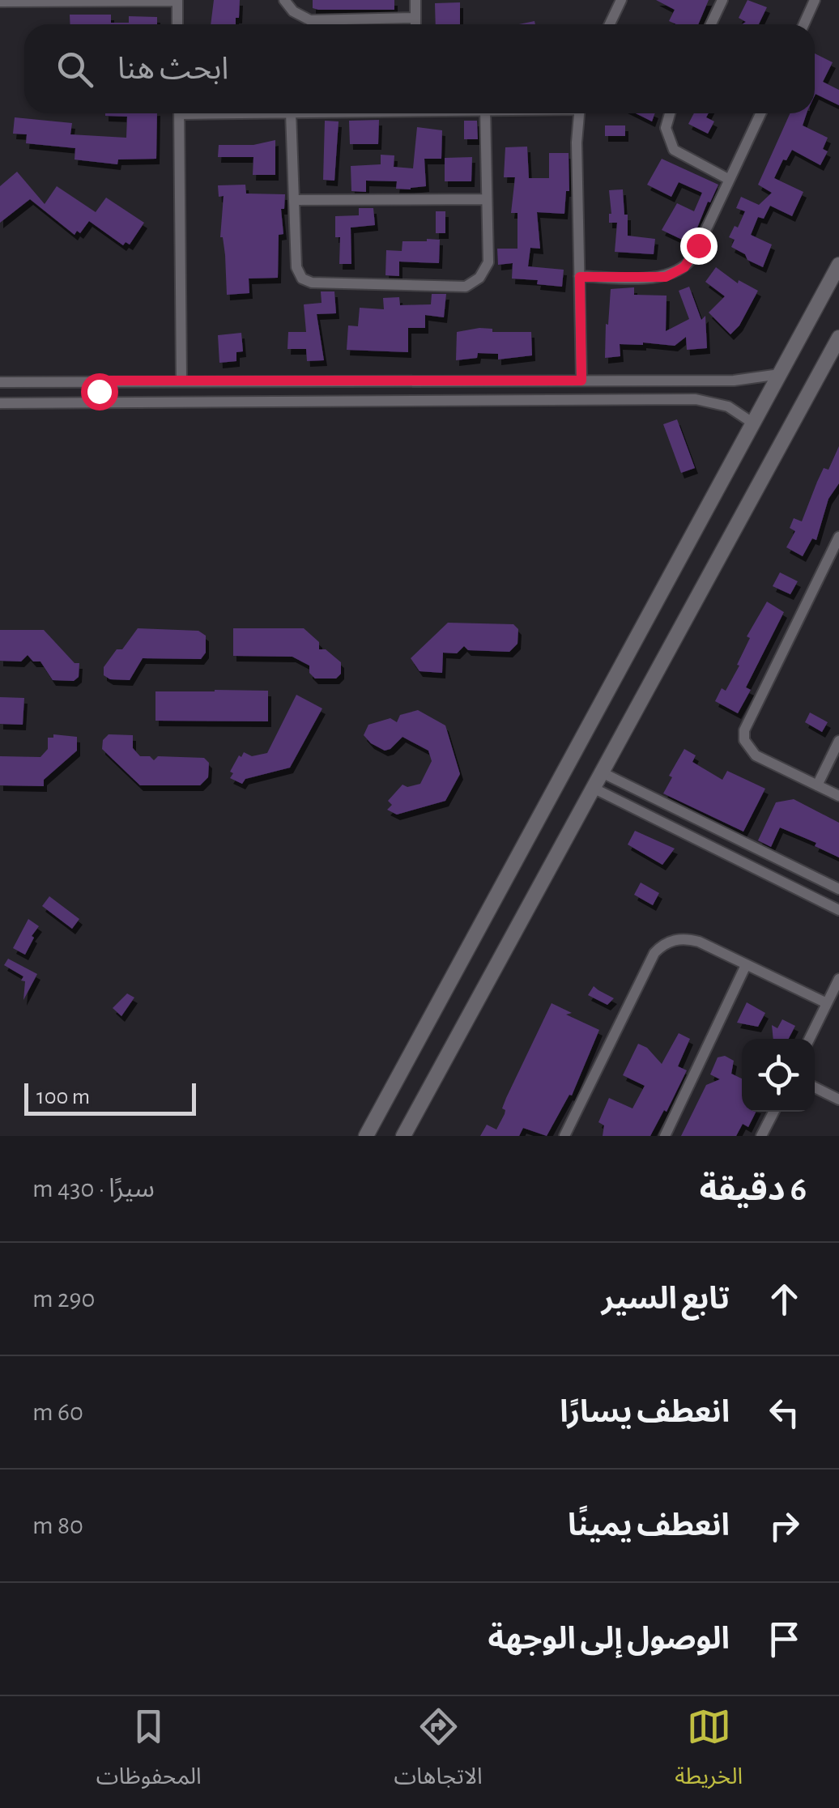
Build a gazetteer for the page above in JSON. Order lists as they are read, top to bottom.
{
  "scale_bar": "100 m",
  "page": {
    "search": "ابحث هنا",
    "scale": "100 m",
    "heading": ["6 دقيقة", "سيرًا · 430 m"],
    "list": [
      ["تابع السير", "290 m"],
      ["انعطف يسارًا", "60 m"],
      ["انعطف يمينًا", "80 m"],
      "الوصول إلى الوجهة"
    ],
    "nav": ["الخريطة", "الاتجاهات", "المحفوظات"]
  }
}
